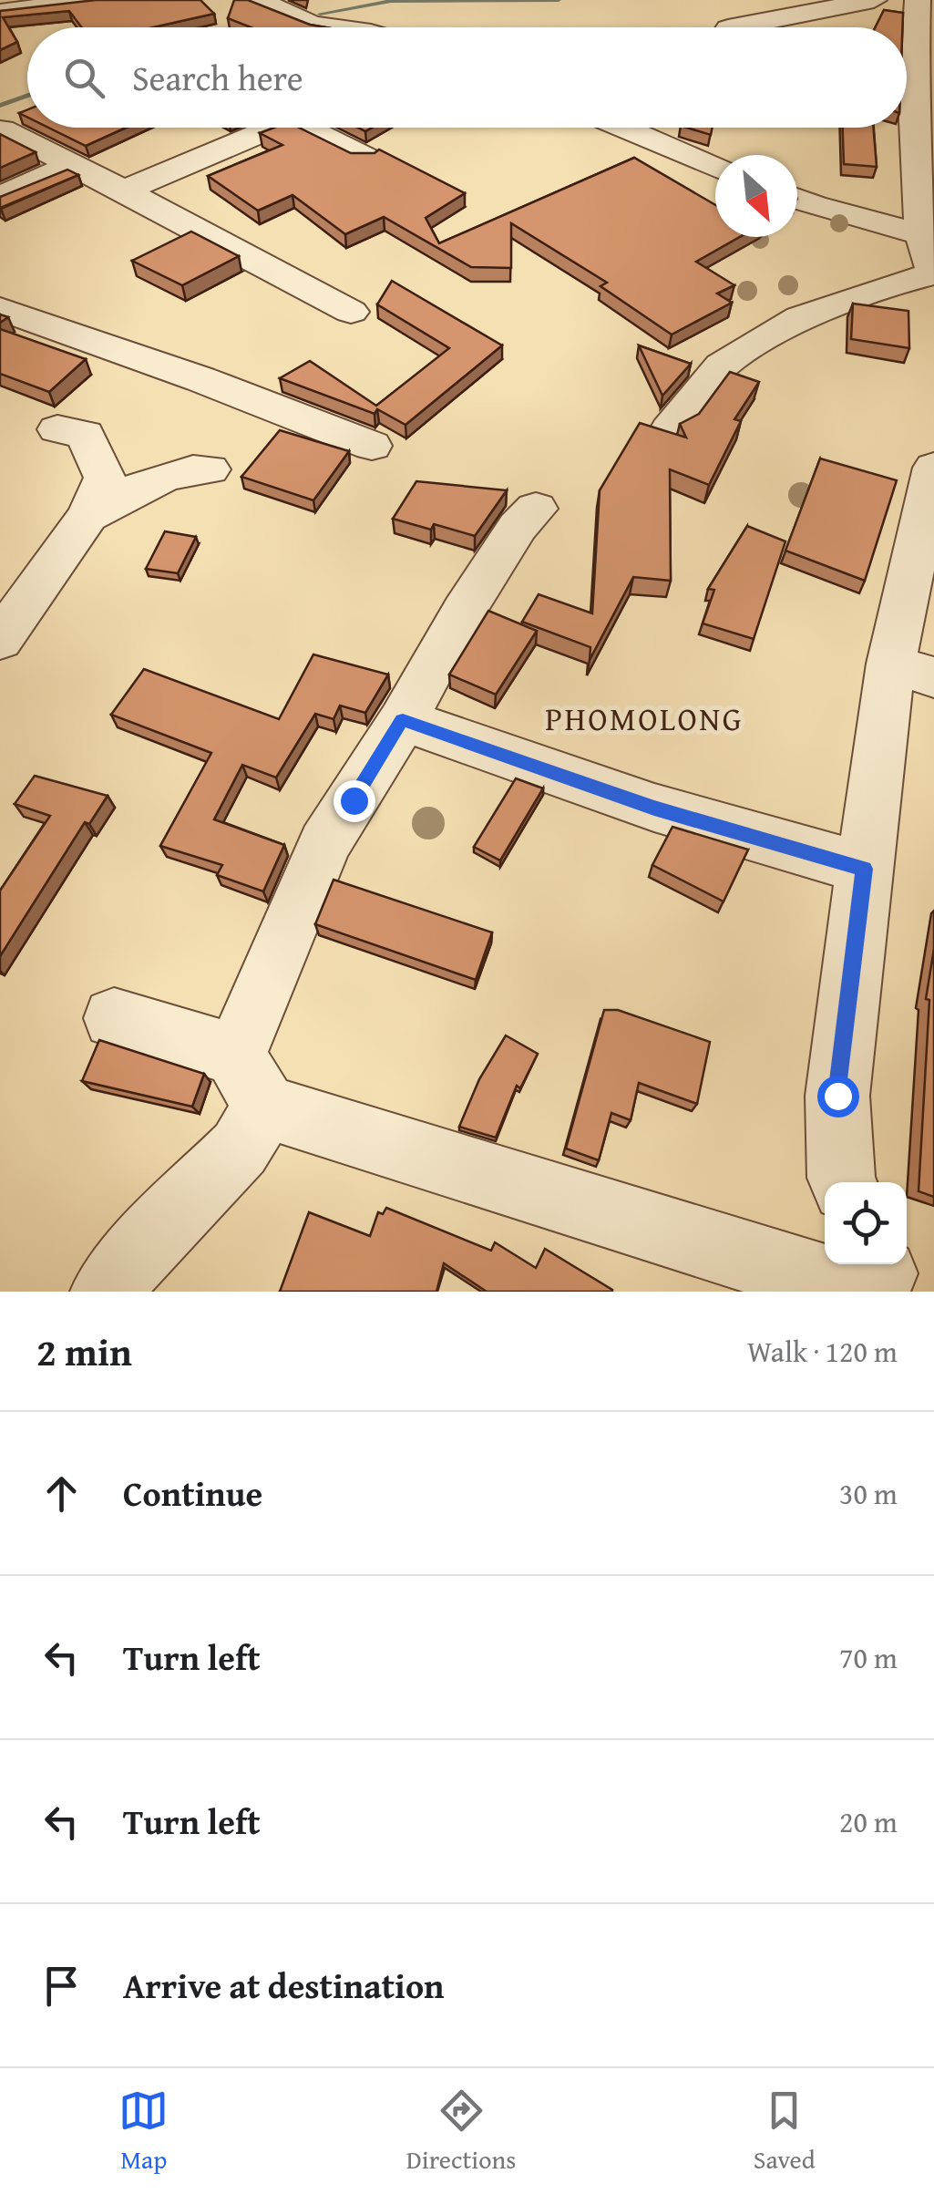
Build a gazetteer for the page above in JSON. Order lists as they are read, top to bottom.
{
  "districts": ["PHOMOLONG"],
  "north": "bottom right",
  "page": {
    "search": "Search here",
    "heading": ["2 min", "Walk · 120 m"],
    "list": [
      ["Continue", "30 m"],
      ["Turn left", "70 m"],
      ["Turn left", "20 m"],
      "Arrive at destination"
    ],
    "nav": ["Map", "Directions", "Saved"]
  }
}
